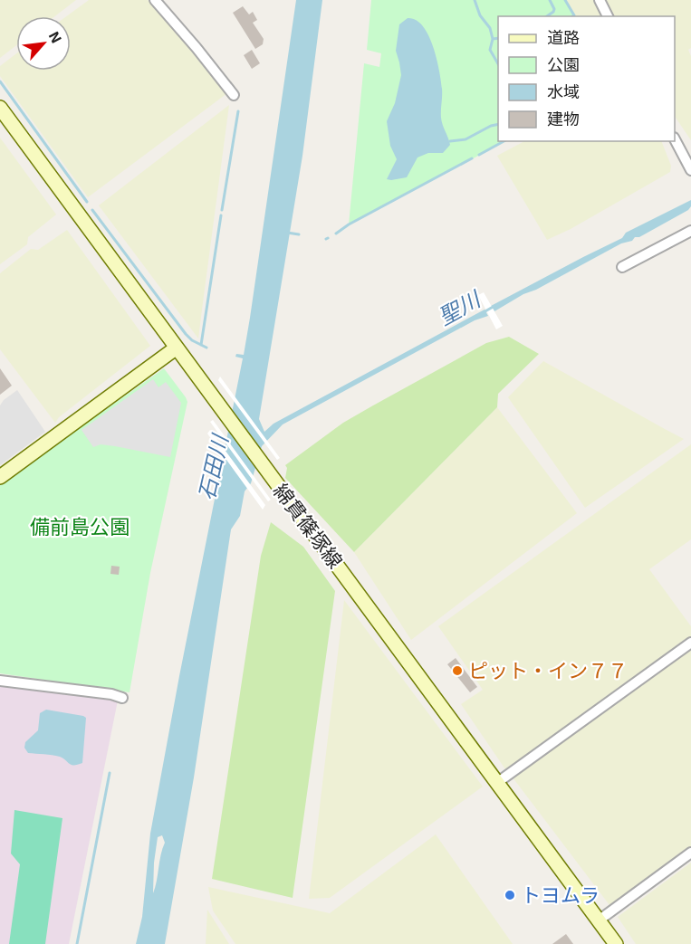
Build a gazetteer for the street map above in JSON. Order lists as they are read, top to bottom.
{
  "streets": {
    "main road": ["綿貫篠塚線"]
  },
  "water": ["聖川", "石田川"],
  "parks": ["備前島公園"],
  "places": ["ピット・イン７７", "トヨムラ"],
  "legend": [
    "道路",
    "公園",
    "水域",
    "建物"
  ],
  "north": "top right"
}
